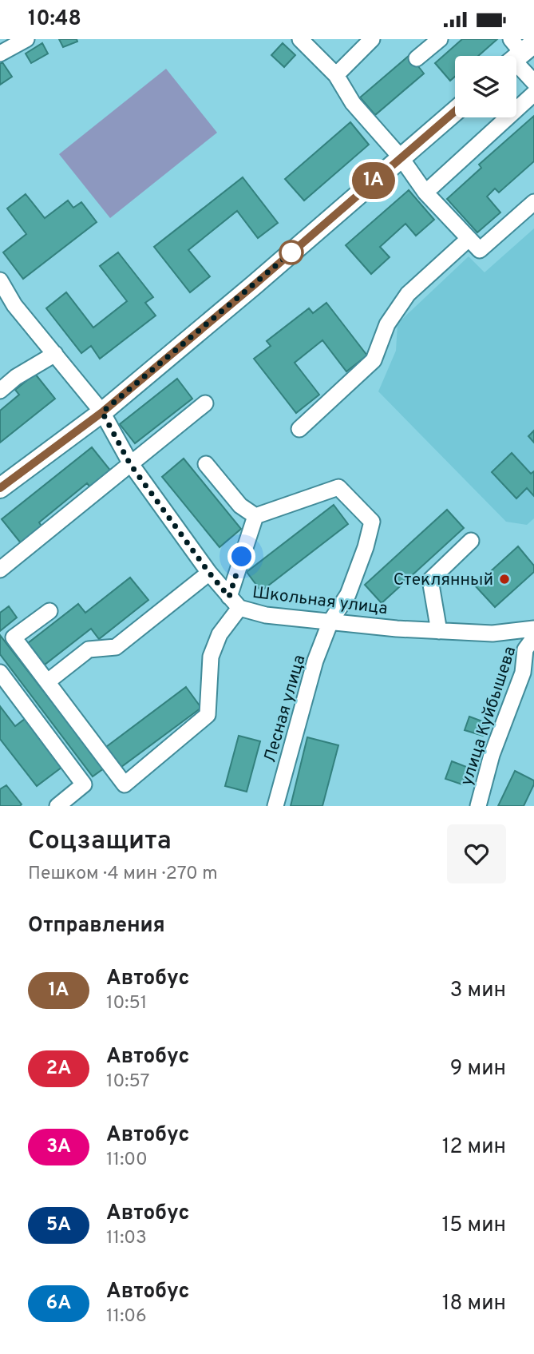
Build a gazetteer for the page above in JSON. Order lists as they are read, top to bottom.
{
  "streets": {
    "street": ["Школьная улица", "Лесная улица", "улица Куйбышева"]
  },
  "crossings": [
    ["Школьная улица", "Лесная улица"]
  ],
  "places": ["Стеклянный"],
  "lines": ["bus line 1А"],
  "page": {
    "status": "10:48",
    "on_map": "1А",
    "heading": [
      ["Соцзащита", "Пешком · 4 мин · 270 m"],
      "Отправления"
    ],
    "list": [
      {
        "mark": "1А",
        "name": "Автобус",
        "note": "10:51",
        "value": "3 мин"
      },
      {
        "mark": "2А",
        "name": "Автобус",
        "note": "10:57",
        "value": "9 мин"
      },
      {
        "mark": "3А",
        "name": "Автобус",
        "note": "11:00",
        "value": "12 мин"
      },
      {
        "mark": "5А",
        "name": "Автобус",
        "note": "11:03",
        "value": "15 мин"
      },
      {
        "mark": "6А",
        "name": "Автобус",
        "note": "11:06",
        "value": "18 мин"
      }
    ]
  }
}
